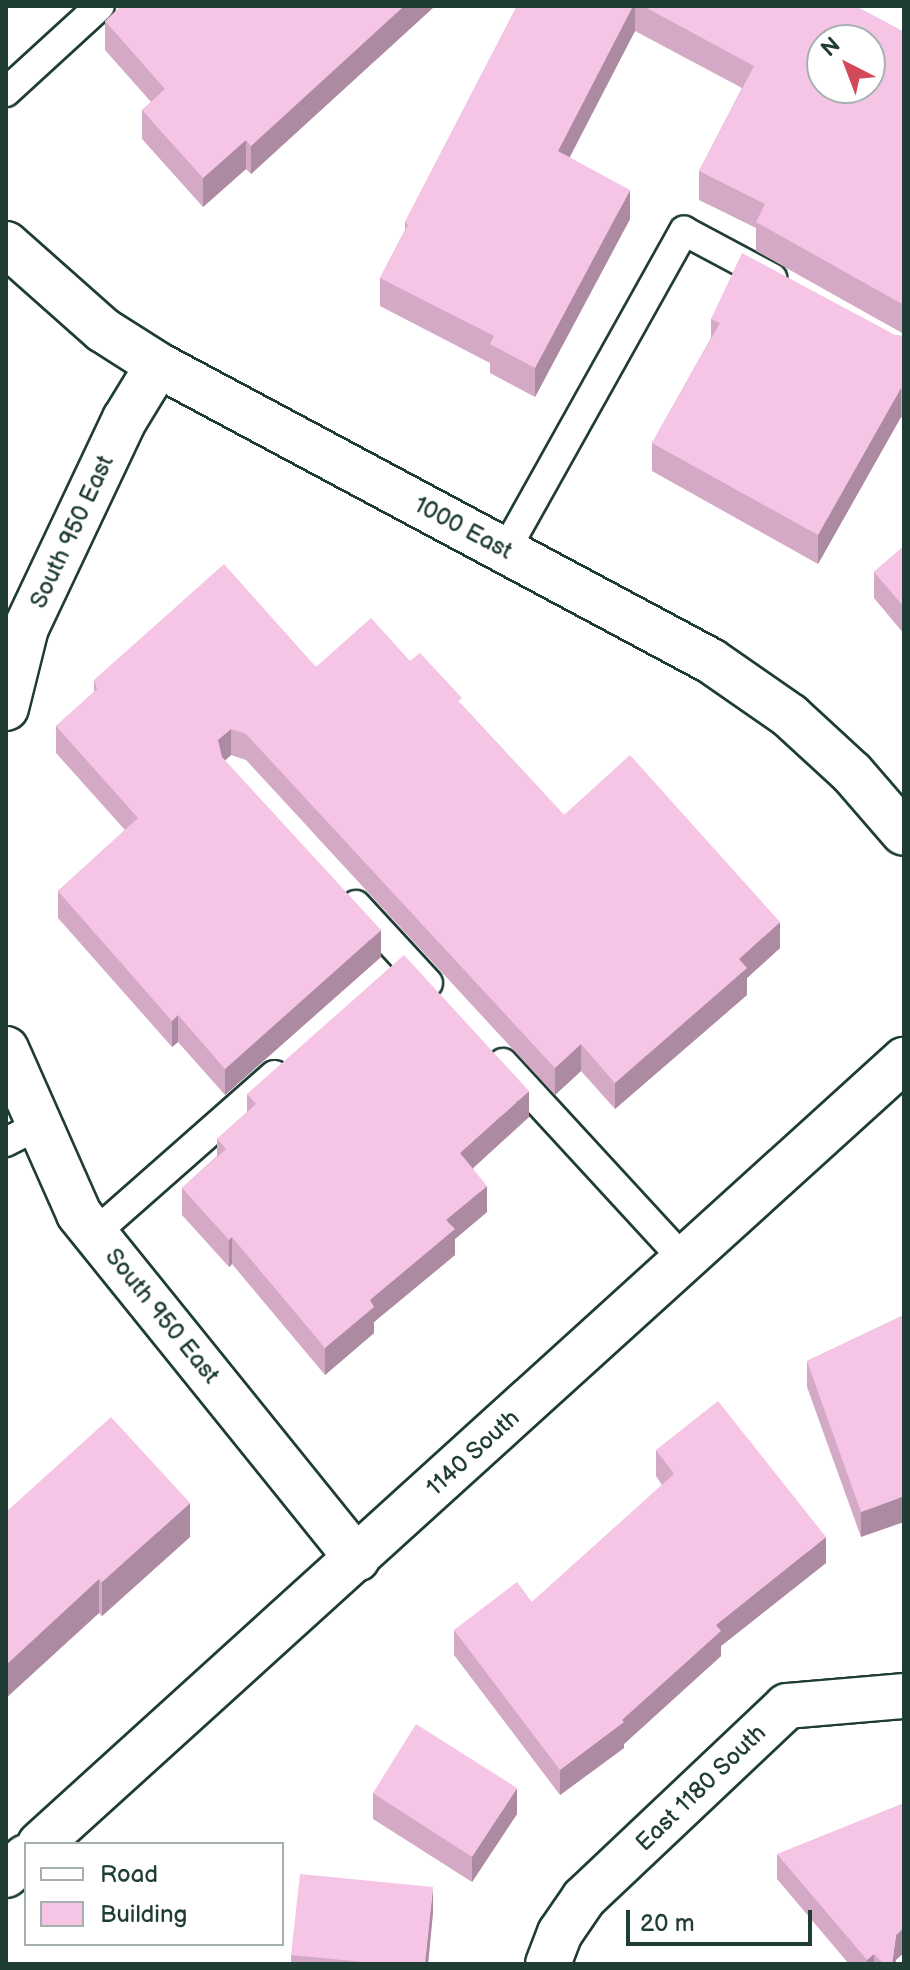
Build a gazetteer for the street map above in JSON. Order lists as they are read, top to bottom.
{
  "streets": {
    "street": [
      "1000 East",
      "South 950 East",
      "1140 South",
      "East 1180 South"
    ]
  },
  "crossings": [
    ["1000 East", "South 950 East"],
    ["South 950 East", "1140 South"]
  ],
  "legend": ["Road", "Building"],
  "scale_bar": "20 m",
  "north": "top left"
}
